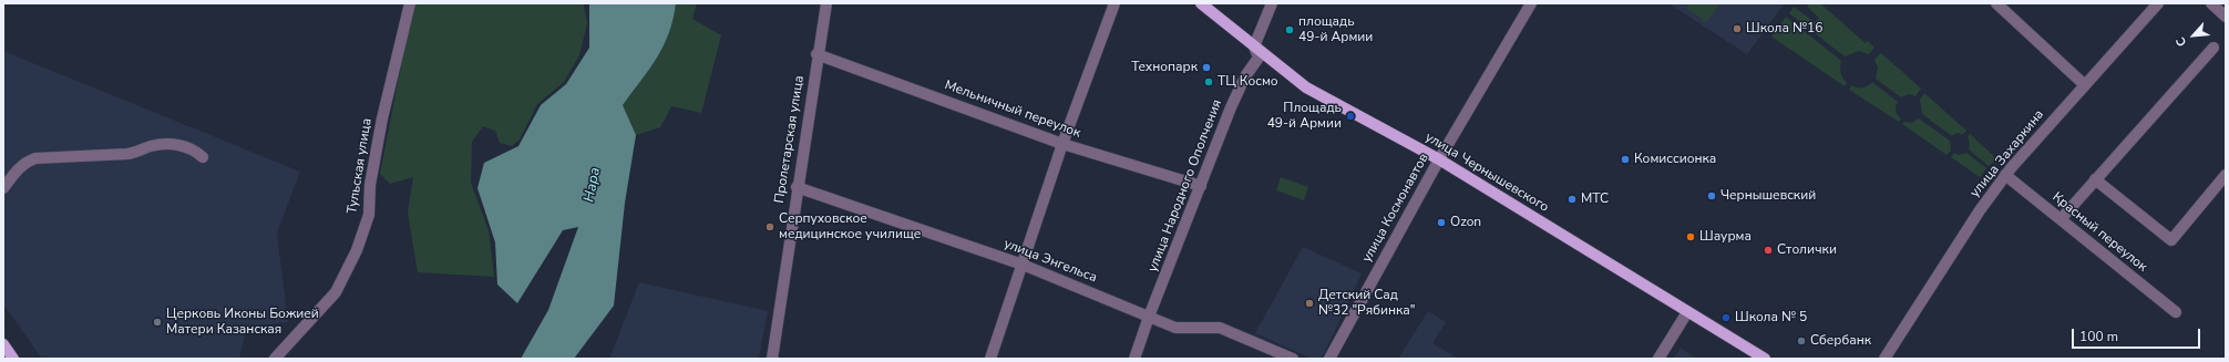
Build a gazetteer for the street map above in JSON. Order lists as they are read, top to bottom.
{
  "streets": {
    "main road": ["улица Чернышевского"],
    "street": [
      "Мельничный переулок",
      "Пролетарская улица",
      "улица Захаркина",
      "Тульская улица",
      "улица Народного Ополчения",
      "улица Космонавтов",
      "Красный переулок",
      "улица Энгельса"
    ]
  },
  "crossings": [
    ["Мельничный переулок", "Пролетарская улица"],
    ["Мельничный переулок", "улица Народного Ополчения"],
    ["Пролетарская улица", "улица Энгельса"],
    ["улица Захаркина", "Красный переулок"],
    ["улица Чернышевского", "улица Народного Ополчения"],
    ["улица Чернышевского", "улица Космонавтов"],
    ["улица Народного Ополчения", "улица Энгельса"]
  ],
  "water": ["Нара"],
  "places": [
    "Школа №16",
    "площадь 49-й Армии",
    "Технопарк",
    "ТЦ Космо",
    "Площадь 49-й Армии",
    "Комиссионка",
    "Чернышевский",
    "МТС",
    "Ozon",
    "Серпуховское медицинское училище",
    "Шаурма",
    "Столички",
    "Детский Сад №32 \"Рябинка\"",
    "Школа № 5",
    "Церковь Иконы Божией Матери Казанская",
    "Сбербанк"
  ],
  "scale_bar": "100 m",
  "north": "bottom left"
}
